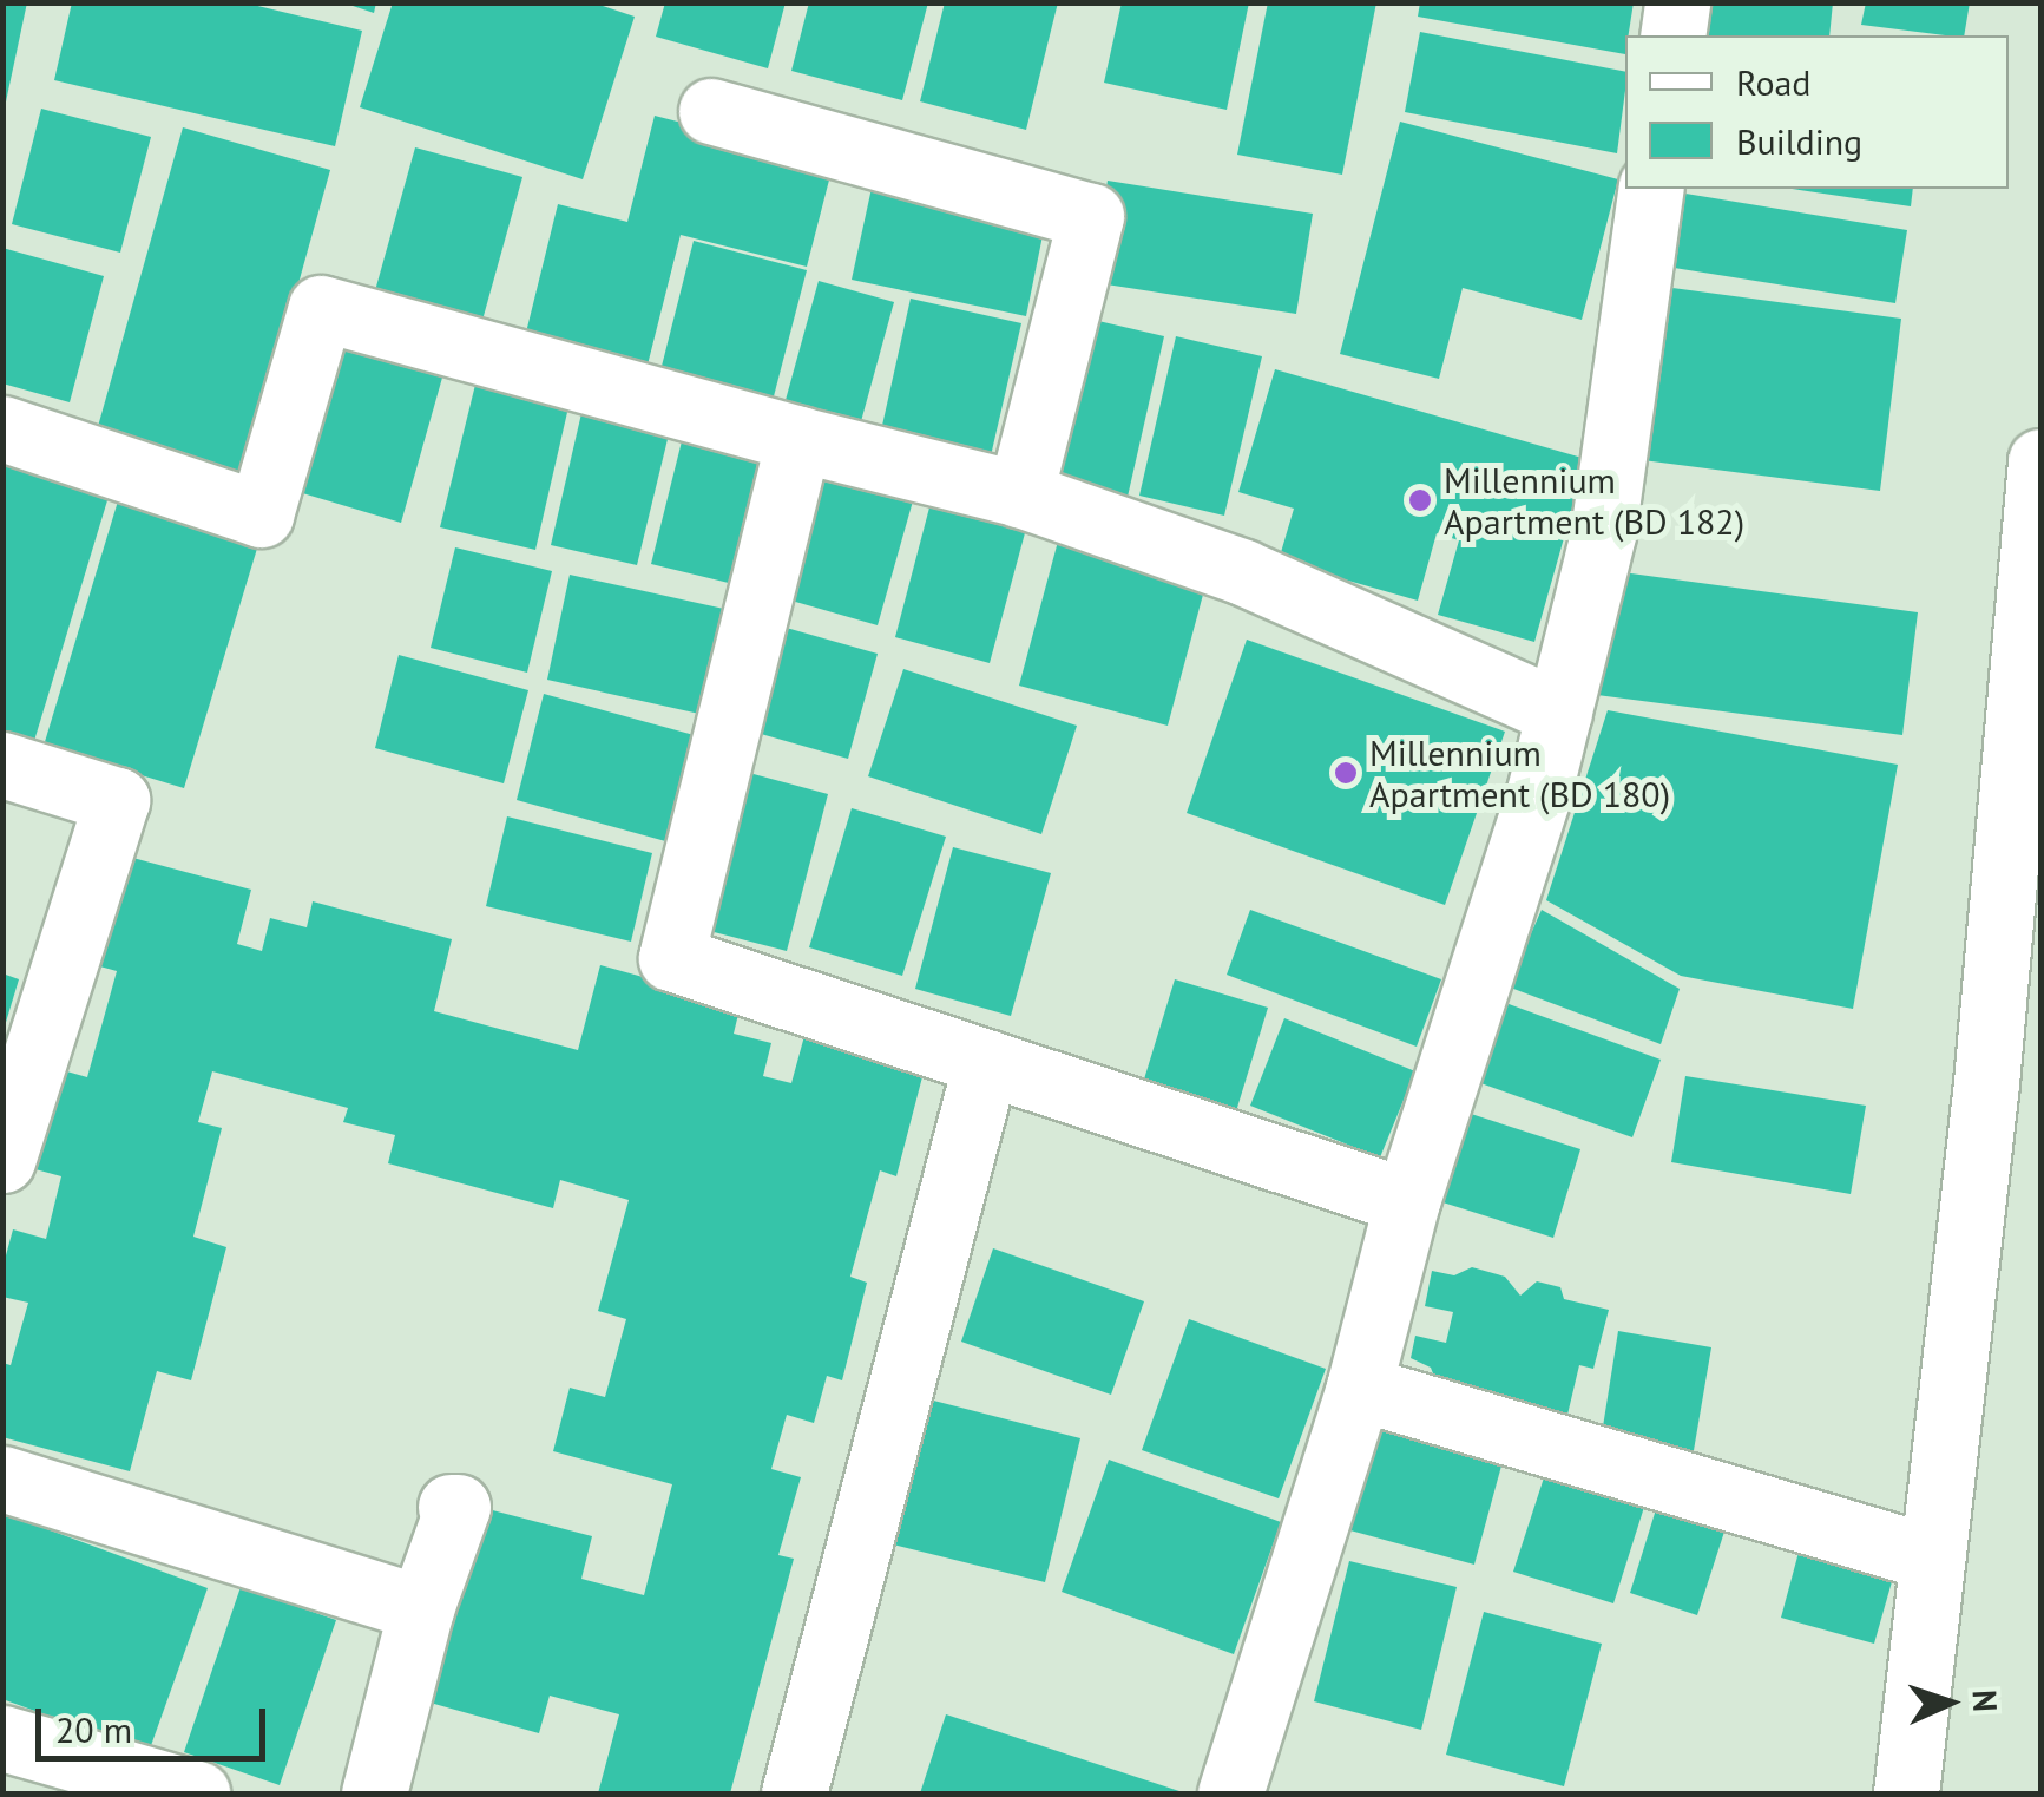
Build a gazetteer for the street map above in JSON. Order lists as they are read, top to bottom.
{
  "places": ["Millennium Apartment (BD 182)", "Millennium Apartment (BD 180)"],
  "legend": ["Road", "Building"],
  "scale_bar": "20 m",
  "north": "right"
}
